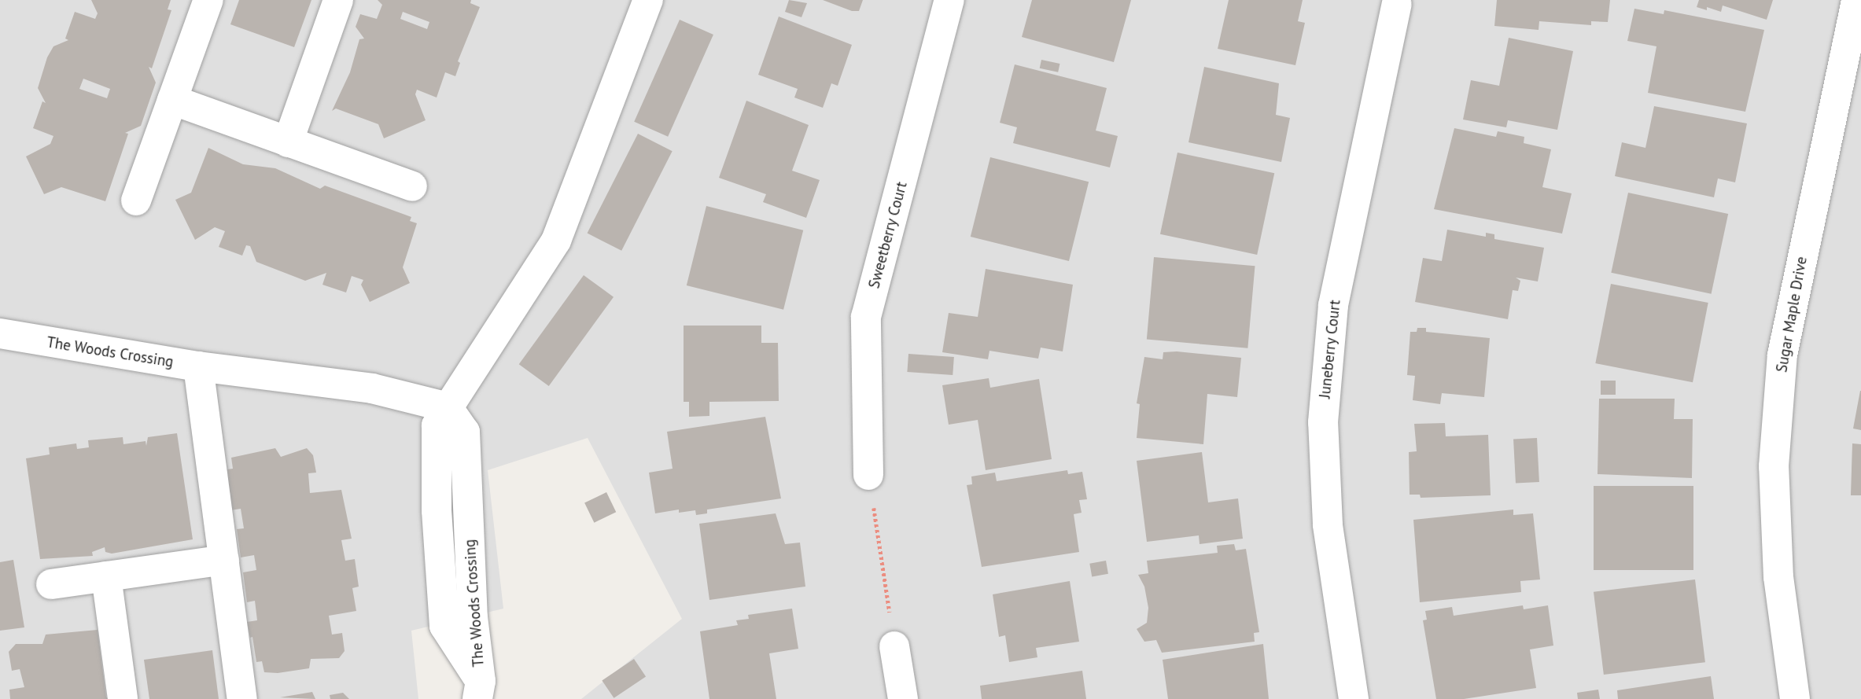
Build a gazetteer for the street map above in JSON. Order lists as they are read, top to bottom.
{
  "streets": {
    "street": [
      "Sweetberry Court",
      "Sugar Maple Drive",
      "Juneberry Court",
      "The Woods Crossing"
    ]
  }
}
